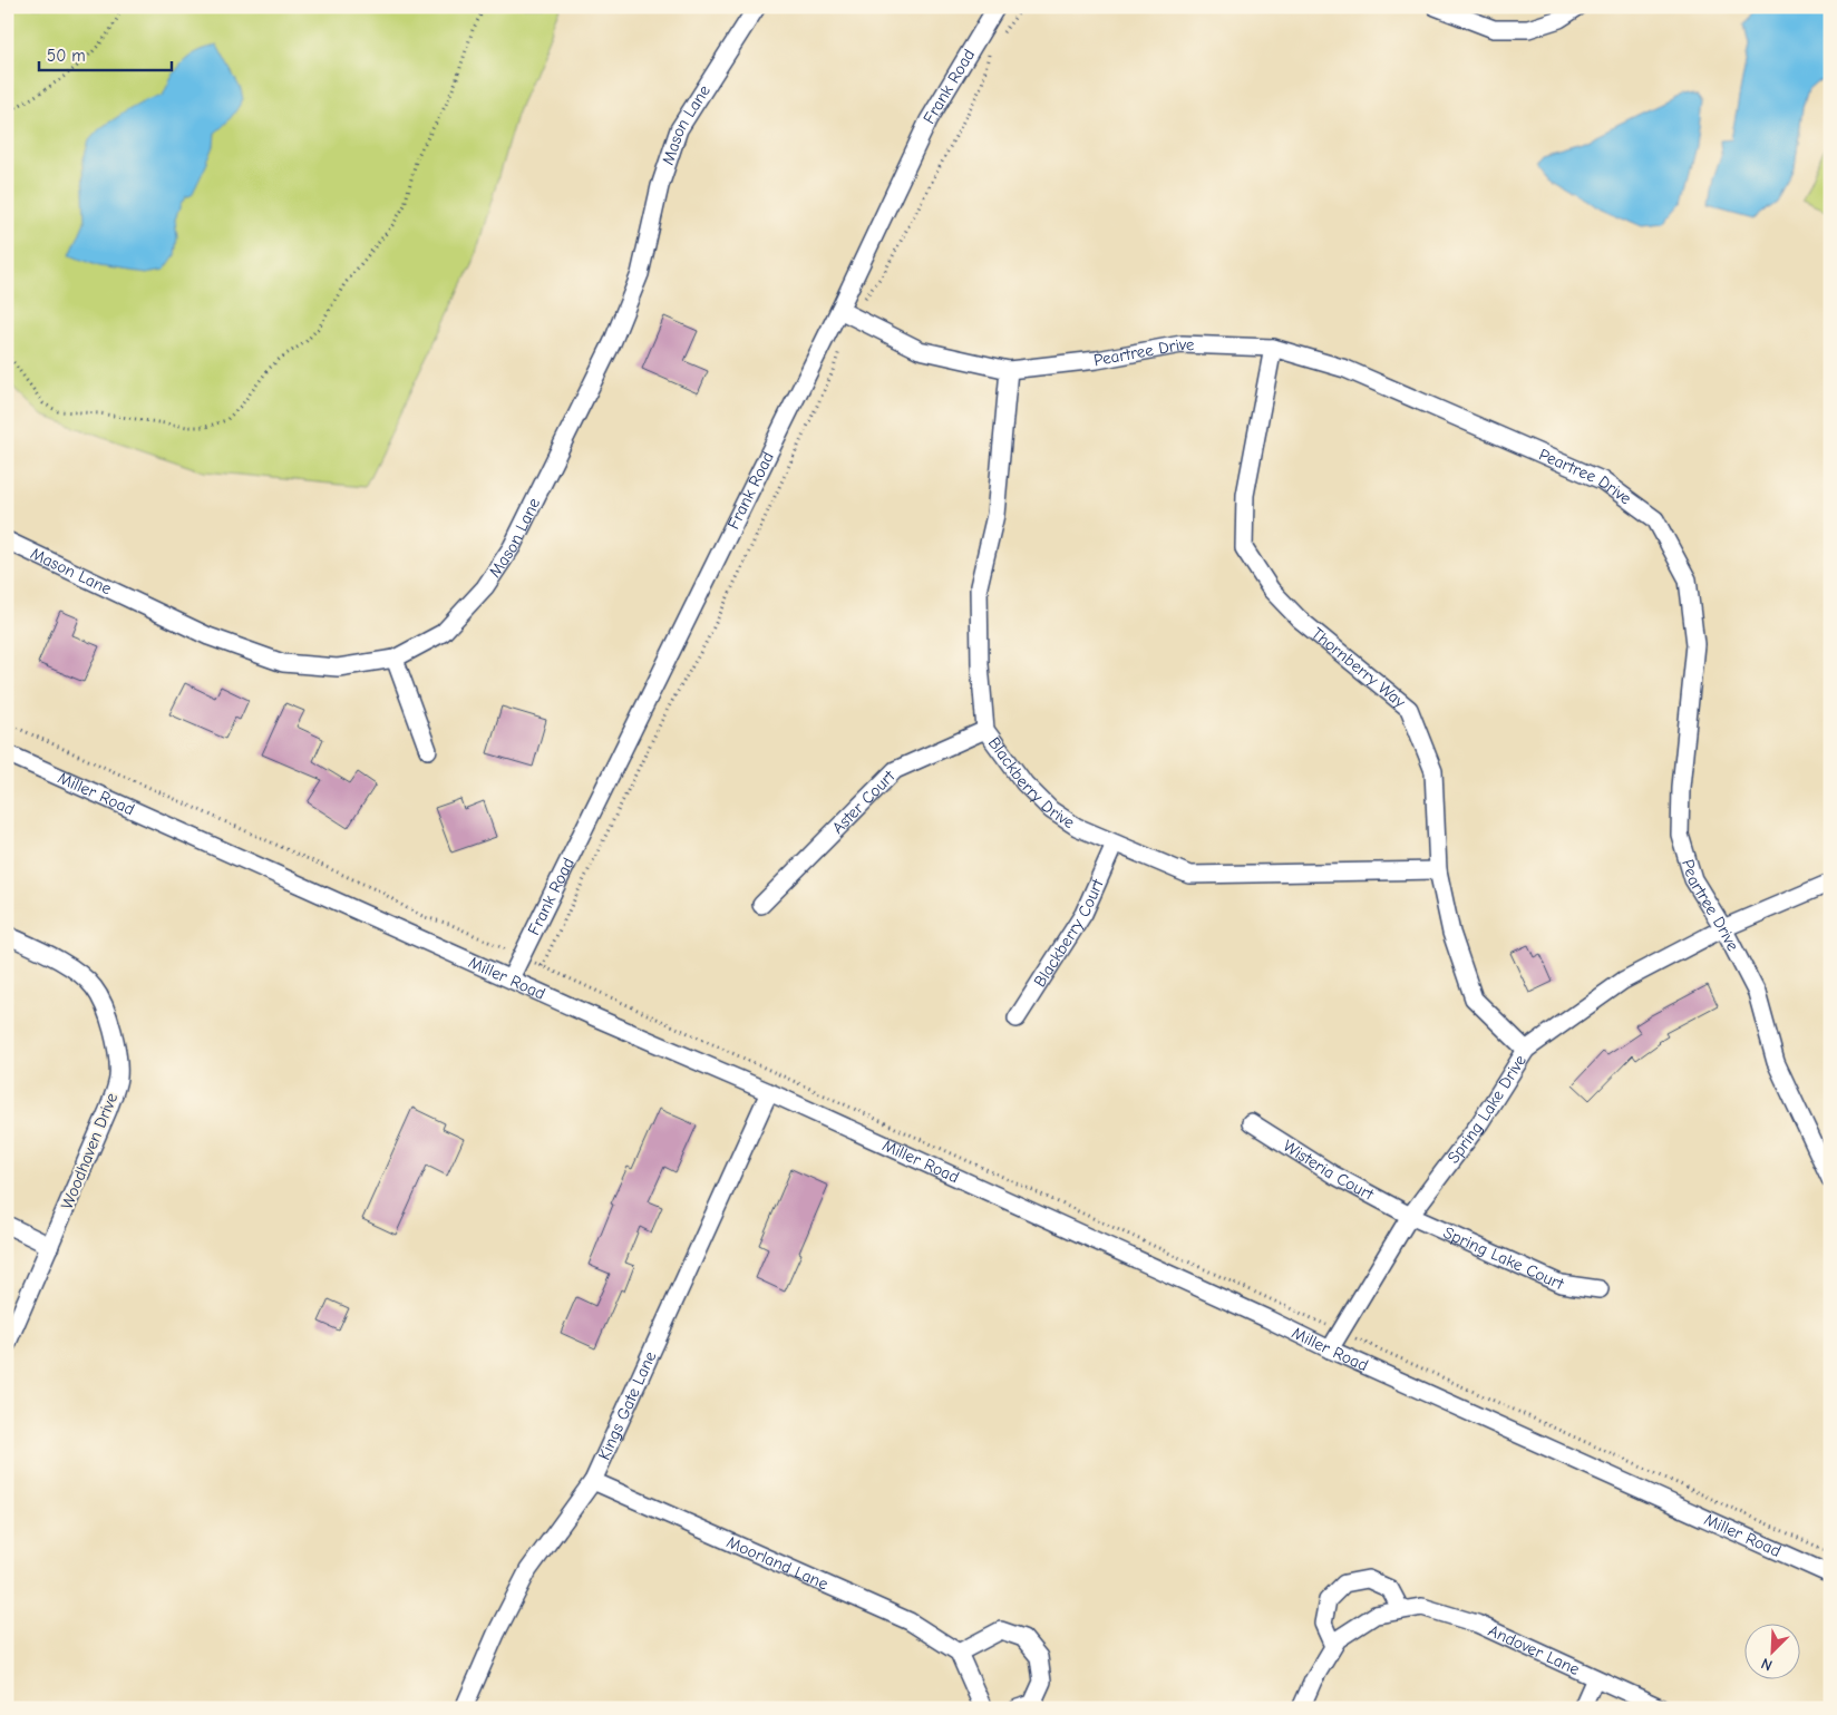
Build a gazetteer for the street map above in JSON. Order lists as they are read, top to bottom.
{
  "streets": {
    "street": [
      "Frank Road",
      "Mason Lane",
      "Peartree Drive",
      "Thornberry Way",
      "Blackberry Drive",
      "Miller Road",
      "Aster Court",
      "Blackberry Court",
      "Spring Lake Drive",
      "Woodhaven Drive",
      "Wisteria Court",
      "Spring Lake Court",
      "Kings Gate Lane",
      "Moorland Lane",
      "Andover Lane"
    ]
  },
  "crossings": [
    ["Frank Road", "Peartree Drive"],
    ["Frank Road", "Miller Road"],
    ["Peartree Drive", "Thornberry Way"],
    ["Peartree Drive", "Blackberry Drive"],
    ["Peartree Drive", "Spring Lake Drive"],
    ["Thornberry Way", "Blackberry Drive"],
    ["Thornberry Way", "Spring Lake Drive"],
    ["Blackberry Drive", "Aster Court"],
    ["Blackberry Drive", "Blackberry Court"],
    ["Miller Road", "Spring Lake Drive"],
    ["Miller Road", "Kings Gate Lane"],
    ["Spring Lake Drive", "Wisteria Court"],
    ["Spring Lake Drive", "Spring Lake Court"],
    ["Wisteria Court", "Spring Lake Court"],
    ["Kings Gate Lane", "Moorland Lane"]
  ],
  "scale_bar": "50 m",
  "north": "bottom left"
}
